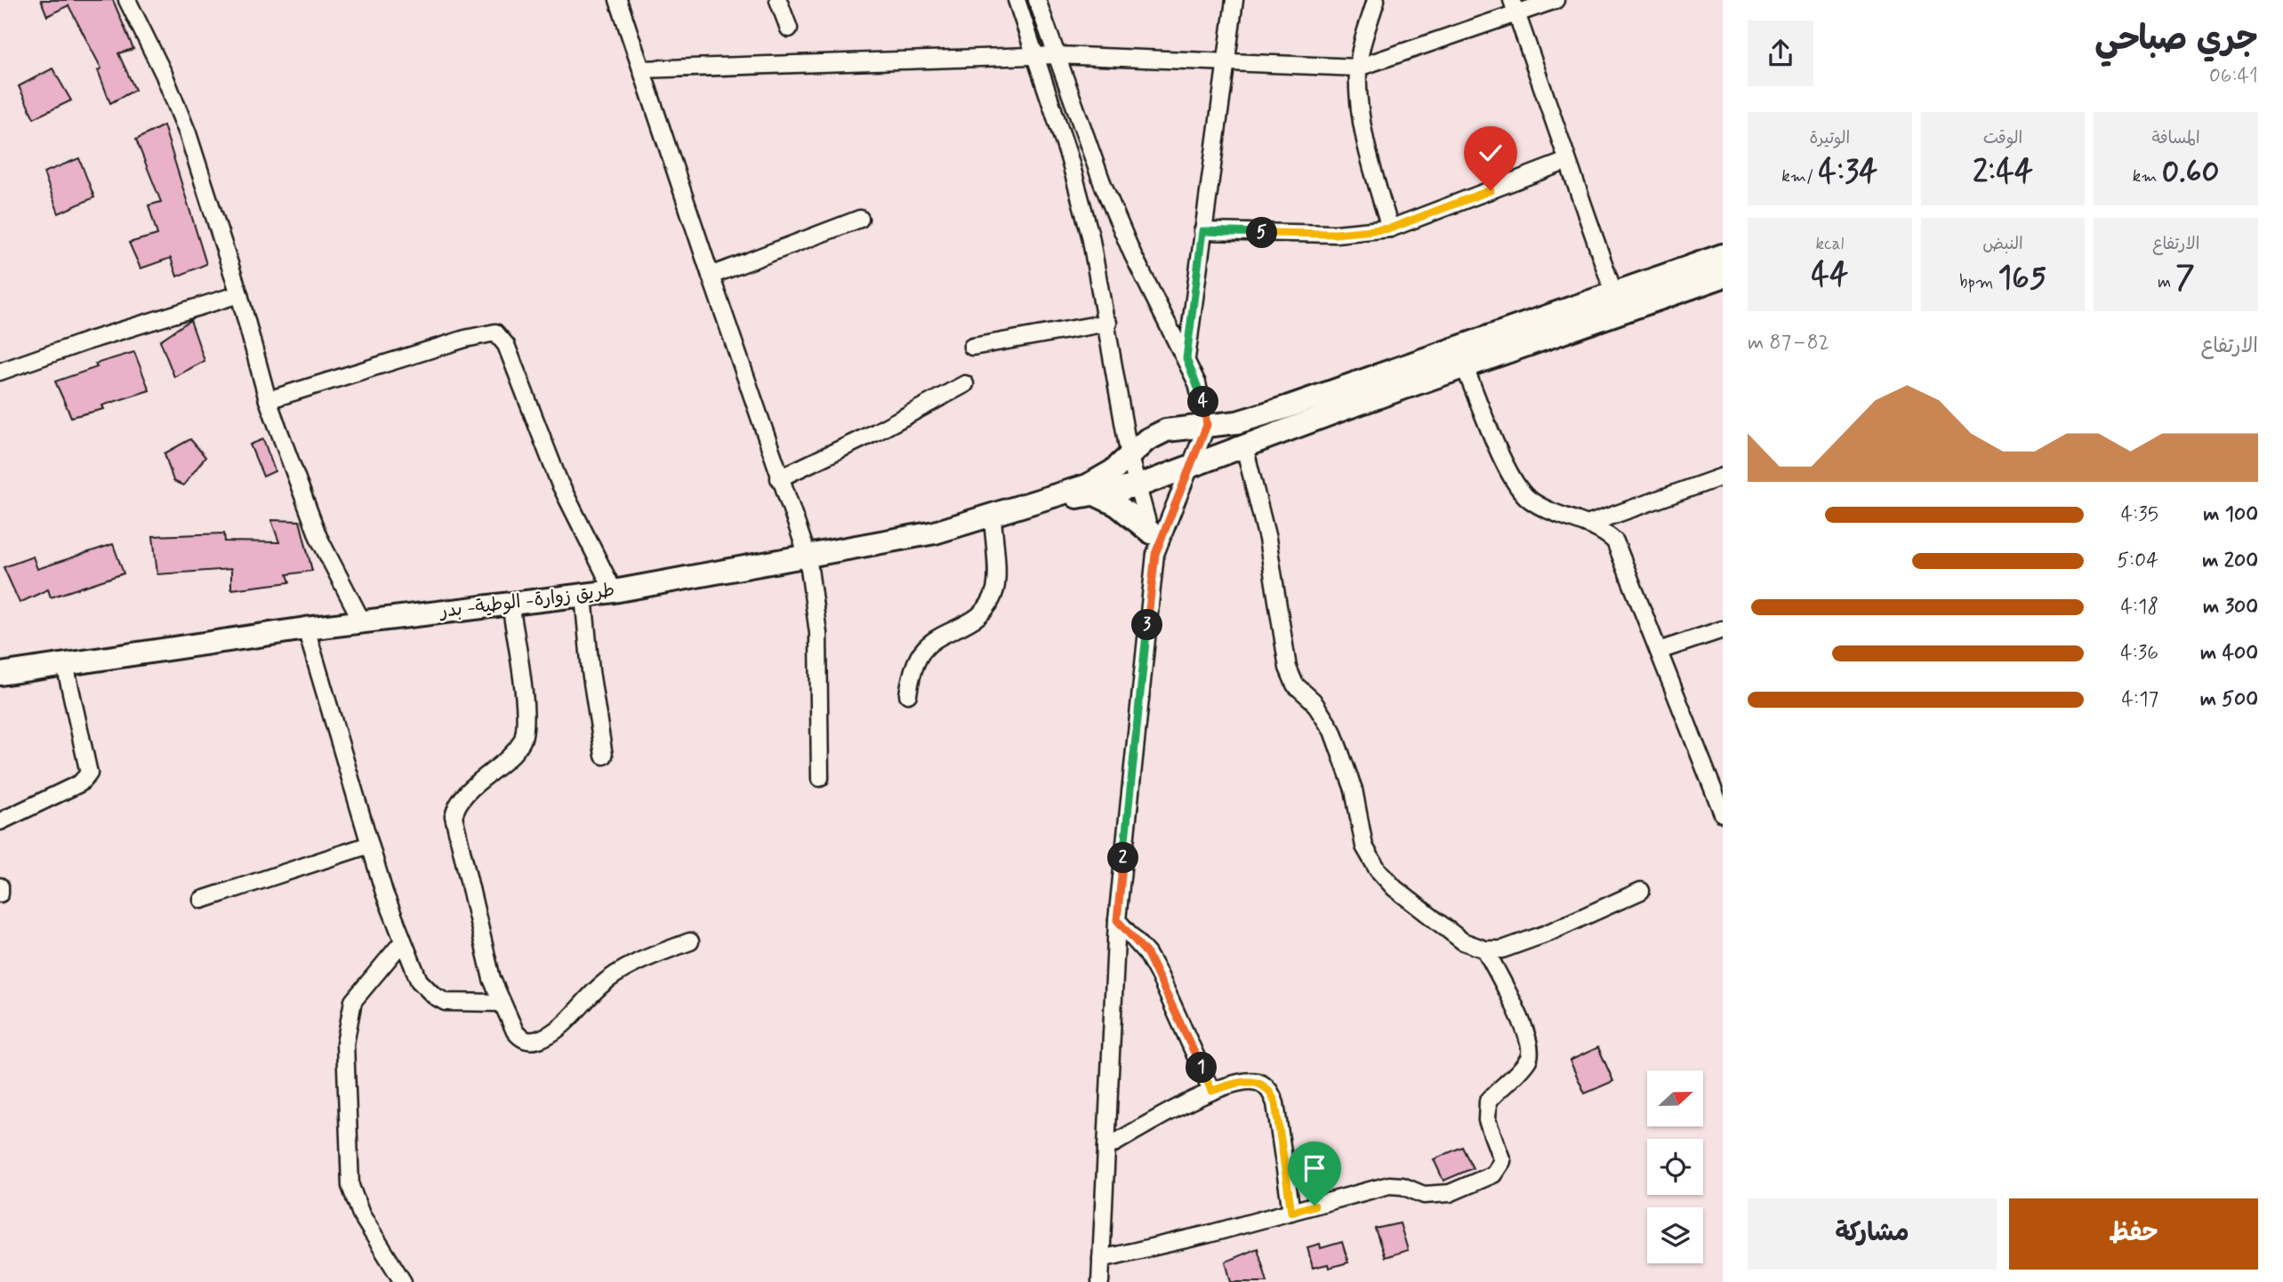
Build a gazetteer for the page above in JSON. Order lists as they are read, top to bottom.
{
  "streets": {
    "highway": ["طريق زوارة- الوطية- بدر"]
  },
  "north": "right",
  "page": {
    "heading": ["جري صباحي", "06:41"],
    "stats": [
      ["المسافة", "0.60 km"],
      ["الوقت", "2:44"],
      ["الوتيرة", "4:34 /km"],
      ["الارتفاع", "7 m"],
      ["النبض", "165 bpm"],
      ["kcal", "44"]
    ],
    "pins": [
      "5",
      "4",
      "3",
      "2",
      "1"
    ],
    "chart": ["الارتفاع", "82–87 m"],
    "list": [
      {
        "name": "100 m",
        "note": "4:35"
      },
      {
        "name": "200 m",
        "note": "5:04"
      },
      {
        "name": "300 m",
        "note": "4:18"
      },
      {
        "name": "400 m",
        "note": "4:36"
      },
      {
        "name": "500 m",
        "note": "4:17"
      }
    ],
    "buttons": ["حفظ", "مشاركة"]
  }
}
